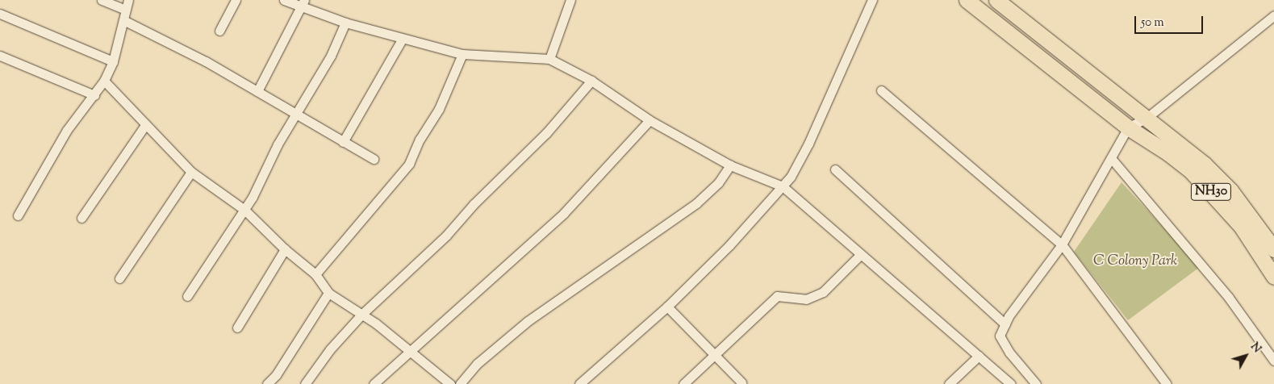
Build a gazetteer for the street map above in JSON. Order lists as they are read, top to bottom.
{
  "streets": {
    "highway": ["NH30"]
  },
  "parks": ["C Colony Park"],
  "scale_bar": "50 m",
  "north": "top right"
}
